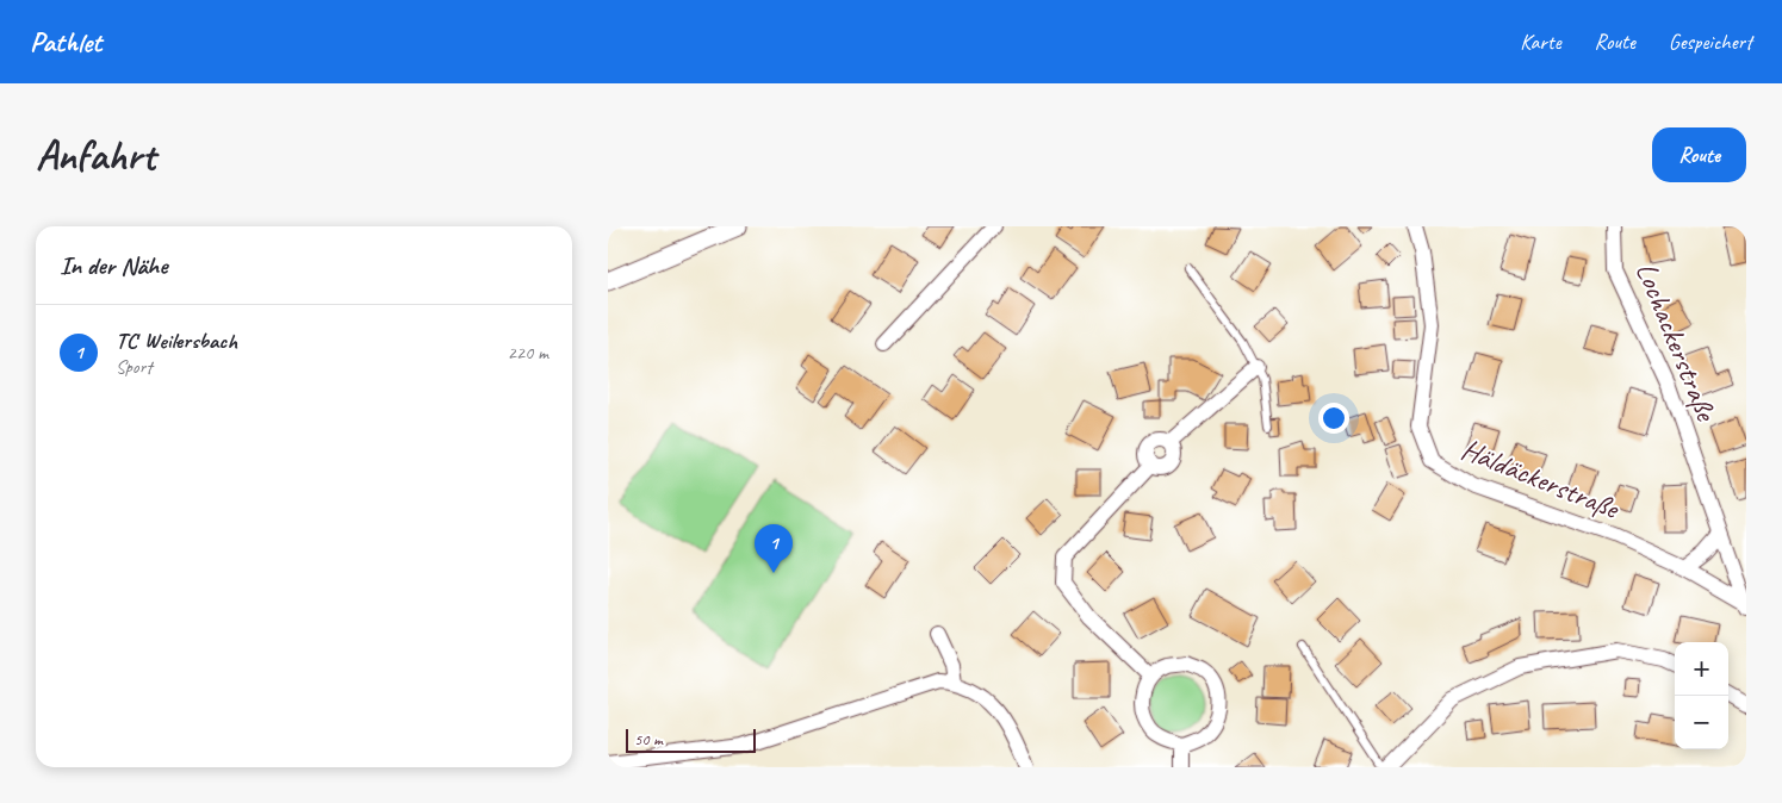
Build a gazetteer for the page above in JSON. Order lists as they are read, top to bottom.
{
  "streets": {
    "street": ["Lochackerstraße", "Häldäckerstraße"]
  },
  "crossings": [
    ["Lochackerstraße", "Häldäckerstraße"]
  ],
  "scale_bar": "50 m",
  "page": {
    "header": "Pathlet",
    "nav": ["Karte", "Route", "Gespeichert"],
    "buttons": "Route",
    "title": "Anfahrt",
    "heading": "In der Nähe",
    "list": [
      {
        "mark": "1",
        "name": "TC Weilersbach",
        "note": "Sport",
        "value": "220 m"
      }
    ],
    "pins": "1",
    "map_buttons": ["+", "−"],
    "scale": "50 m"
  }
}
